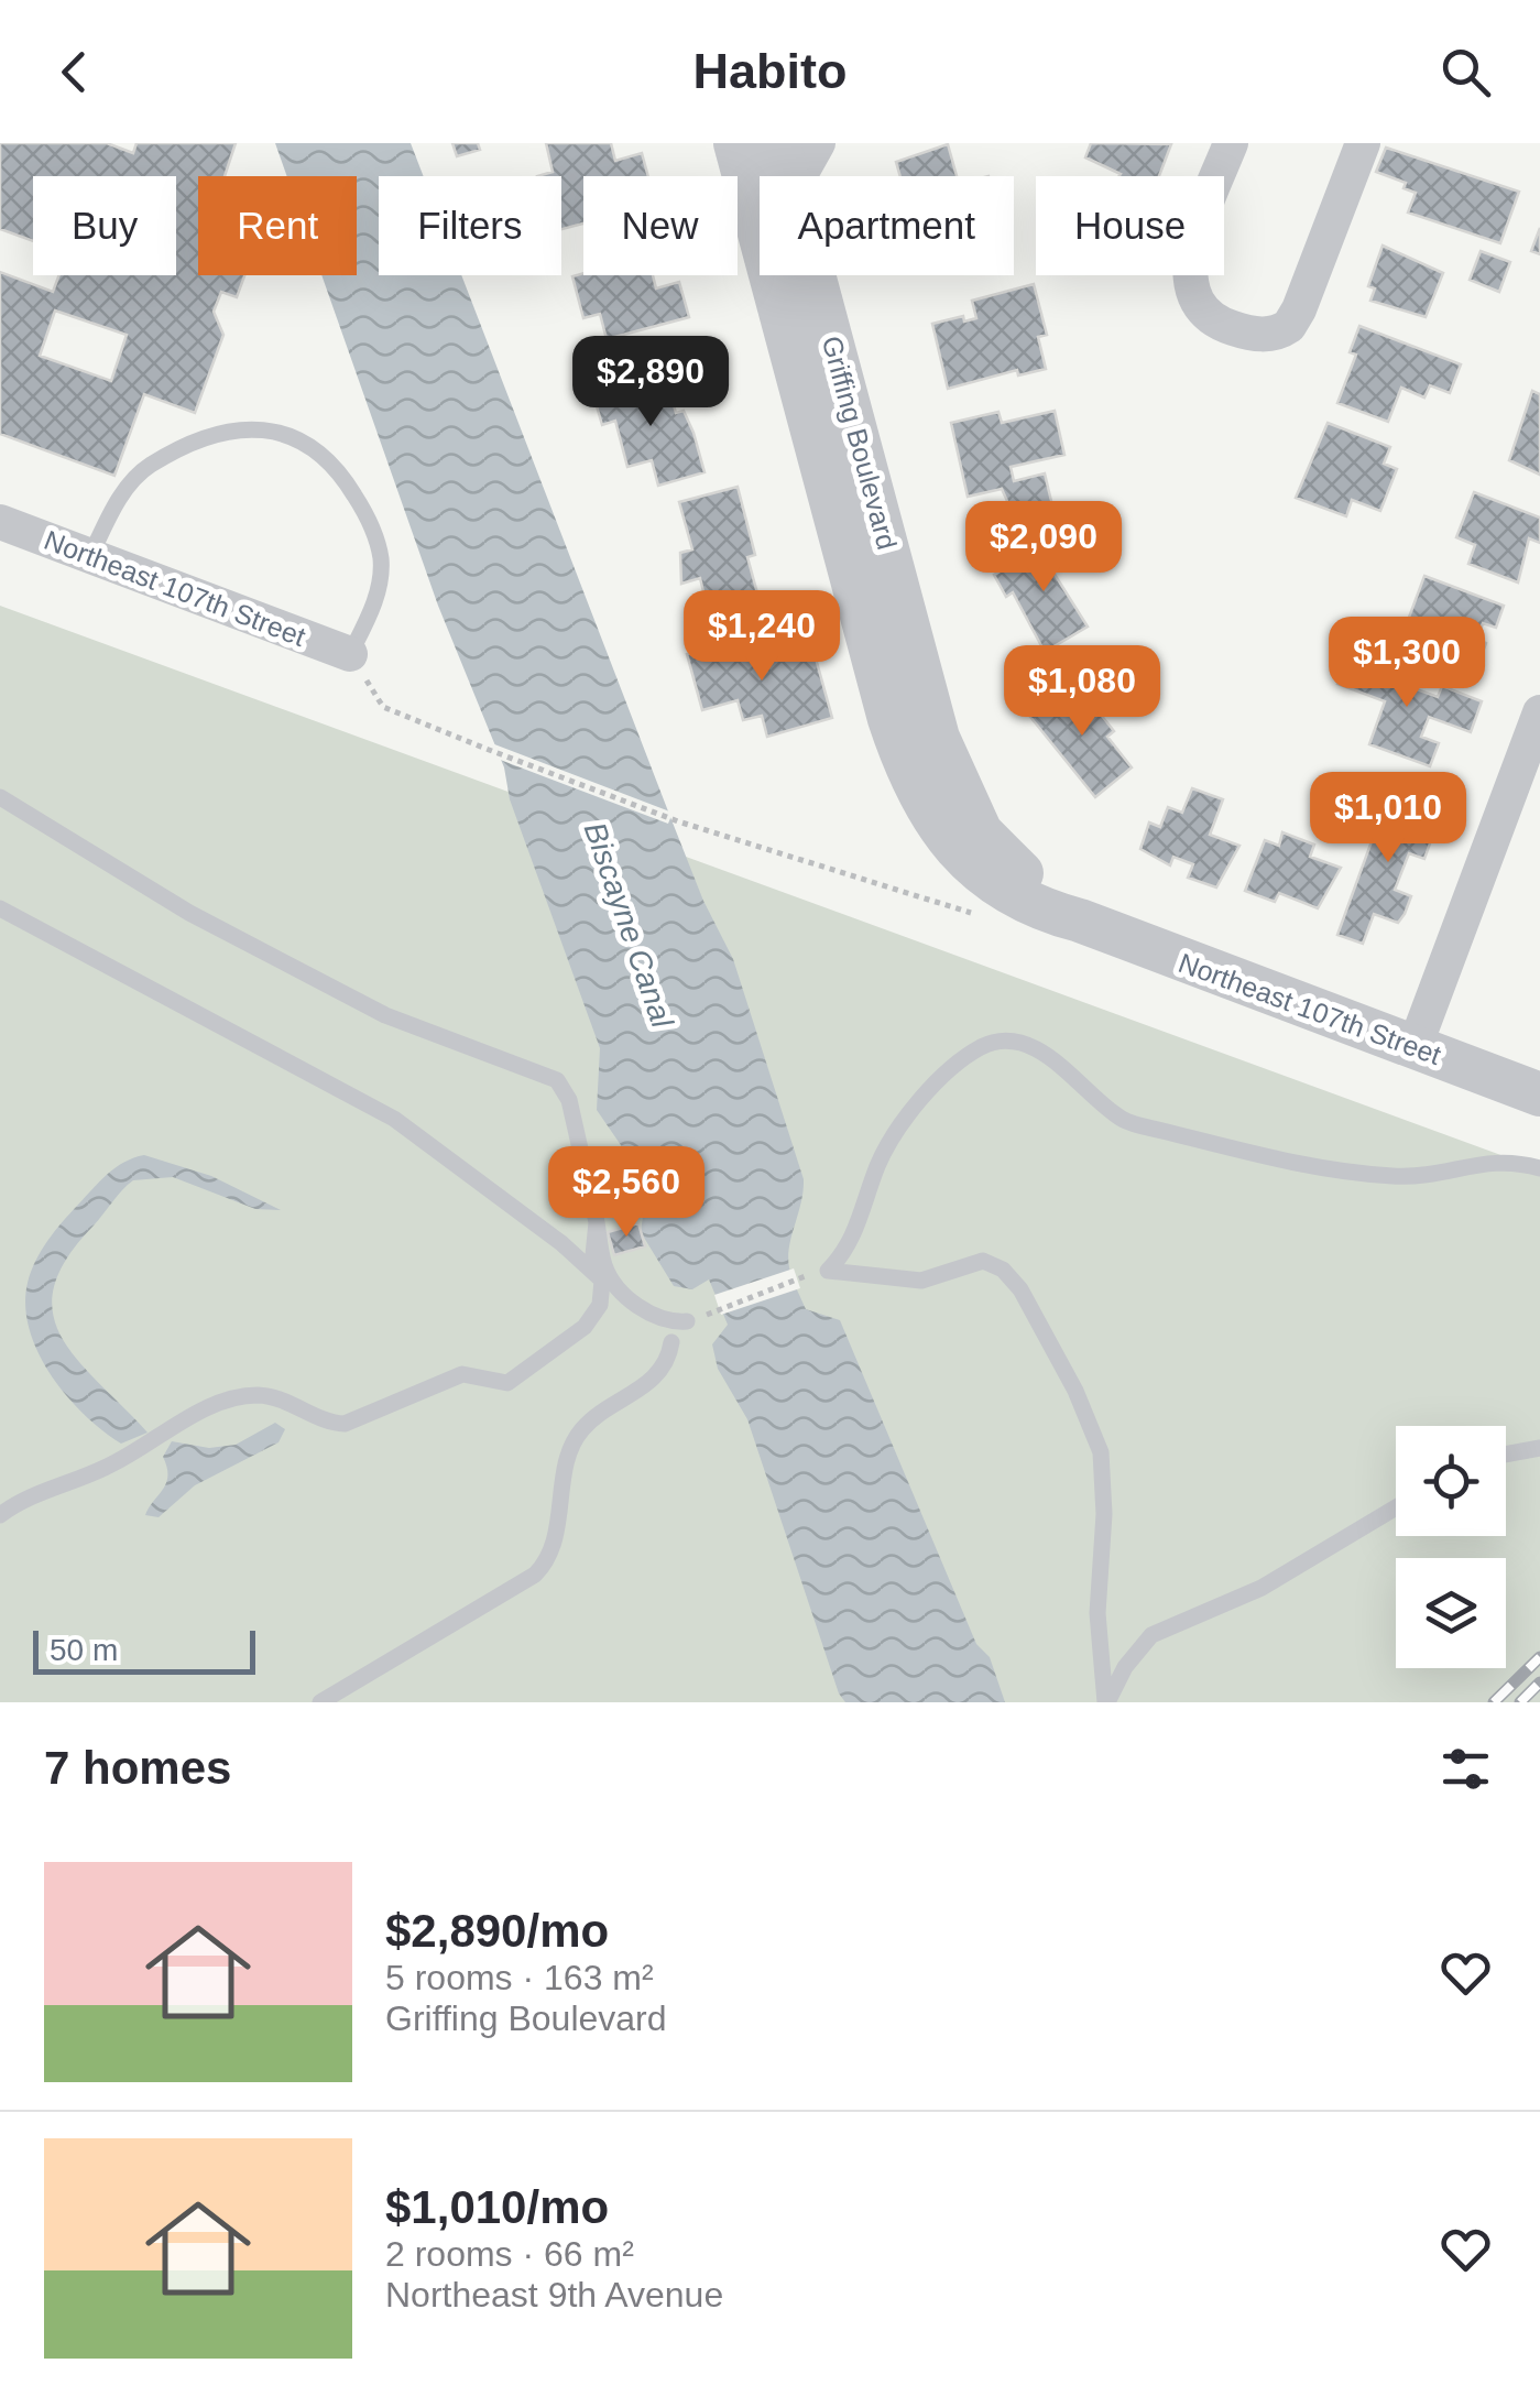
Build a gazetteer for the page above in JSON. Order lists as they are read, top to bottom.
{
  "streets": {
    "street": ["Griffing Boulevard", "Northeast 107th Street"]
  },
  "crossings": [
    ["Griffing Boulevard", "Northeast 107th Street"]
  ],
  "water": ["Biscayne Canal"],
  "scale_bar": "50 m",
  "page": {
    "header": "Habito",
    "chip": [
      "Buy",
      "Rent",
      "Filters",
      "New",
      "Apartment",
      "House"
    ],
    "price": [
      "$2,890",
      "$2,090",
      "$1,240",
      "$1,300",
      "$1,080",
      "$1,010",
      "$2,560"
    ],
    "scale": "50 m",
    "heading": "7 homes",
    "list": [
      {
        "name": "$2,890/mo",
        "note": "5 rooms · 163 m² · Griffing Boulevard"
      },
      {
        "name": "$1,010/mo",
        "note": "2 rooms · 66 m² · Northeast 9th Avenue"
      }
    ]
  }
}
